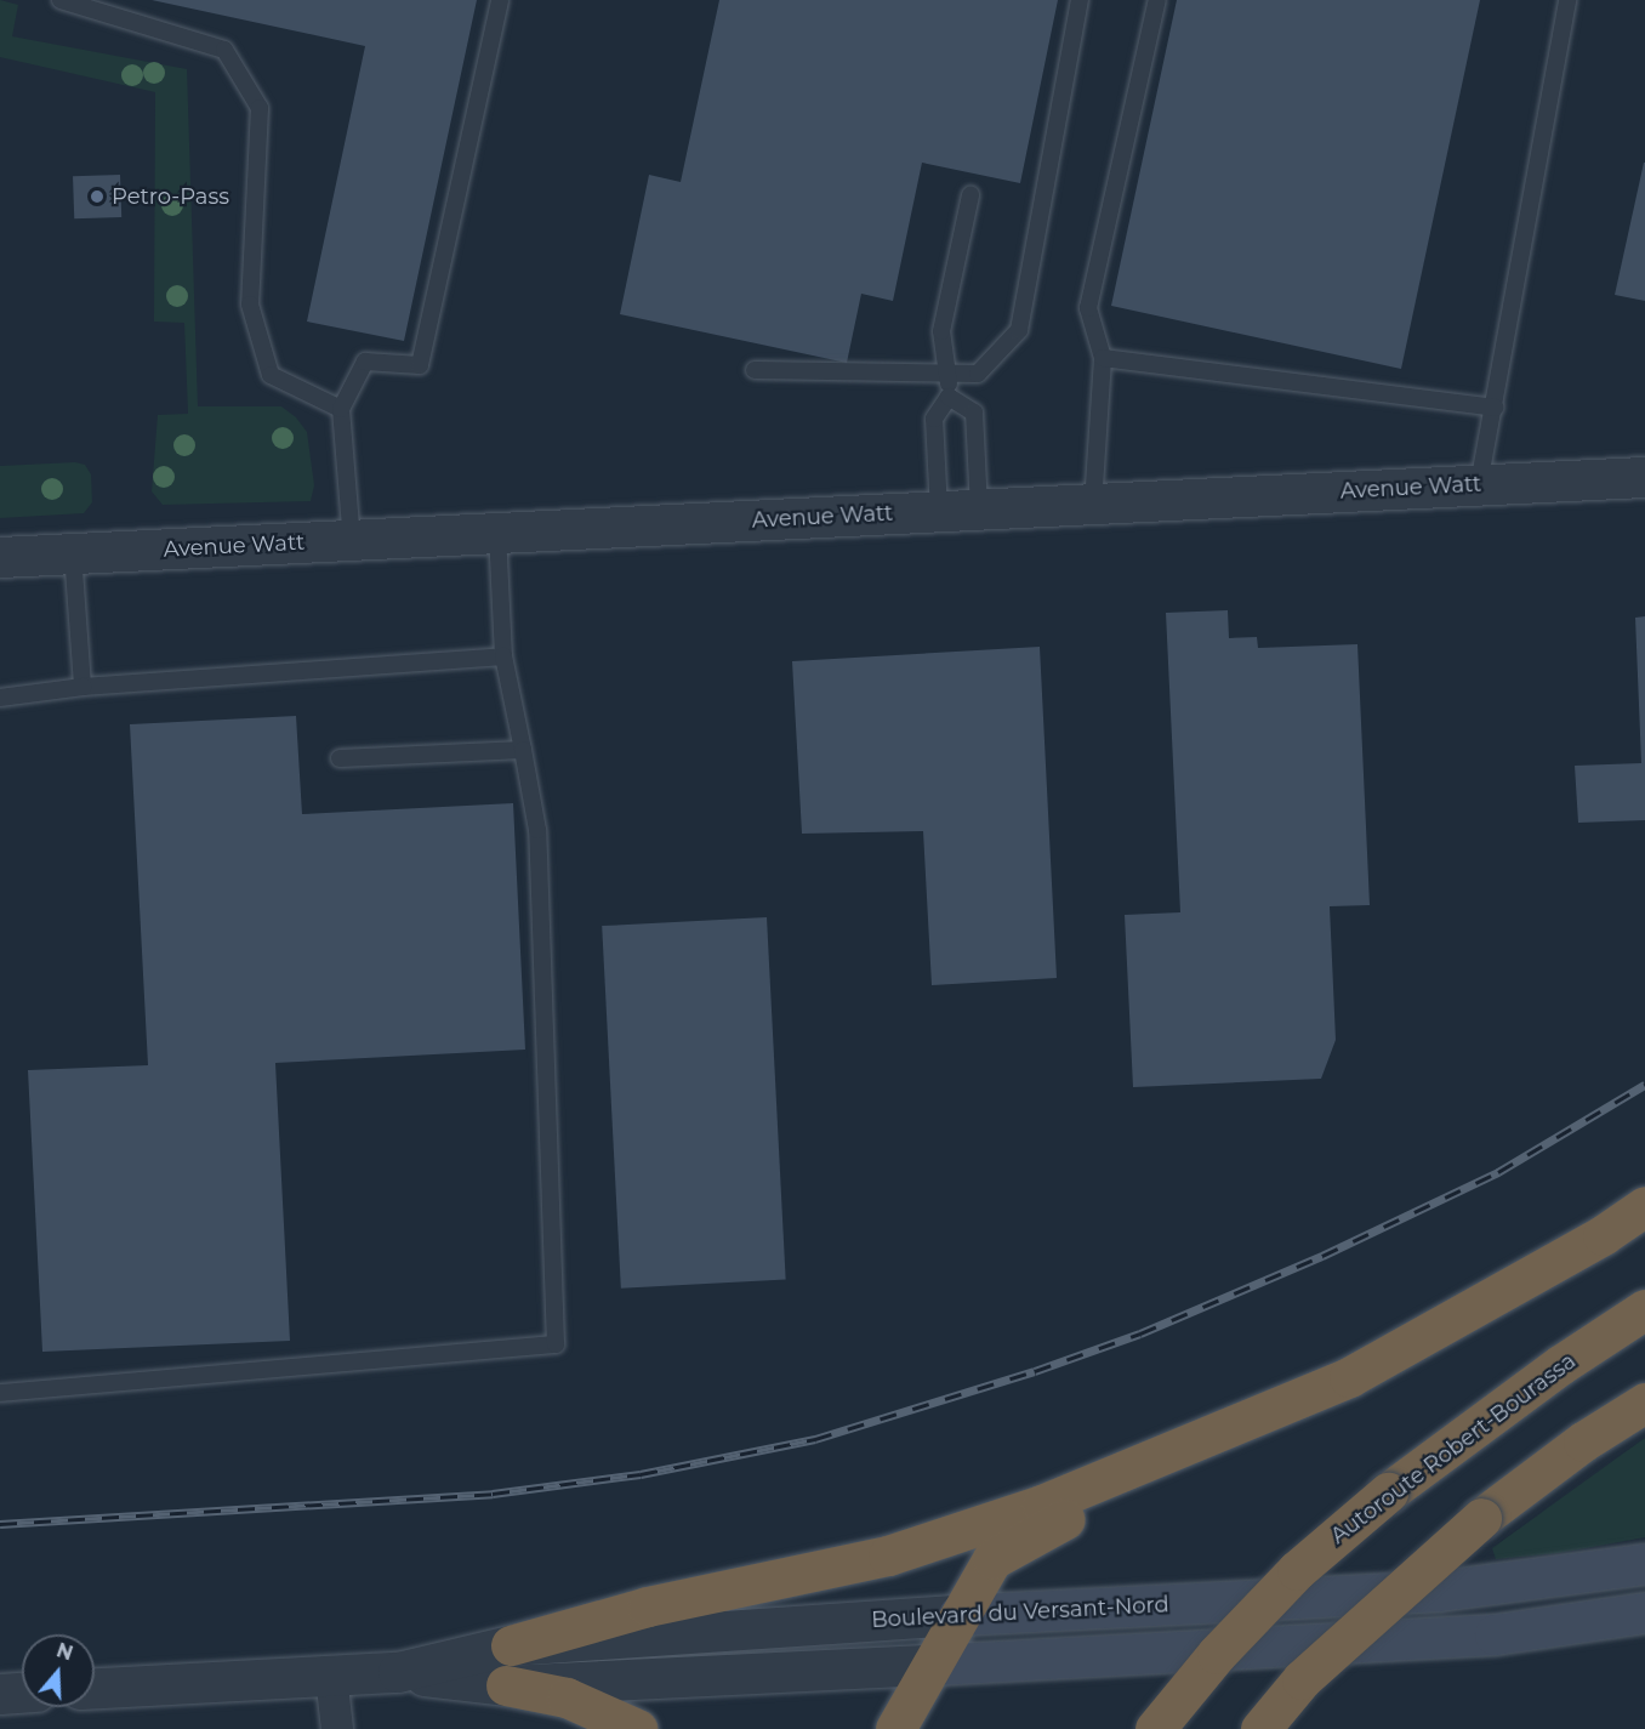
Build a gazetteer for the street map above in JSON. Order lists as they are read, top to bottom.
{
  "streets": {
    "highway": ["Autoroute Robert-Bourassa"],
    "main road": ["Boulevard du Versant-Nord"],
    "street": ["Avenue Watt"]
  },
  "places": ["Petro-Pass"],
  "north": "top"
}
